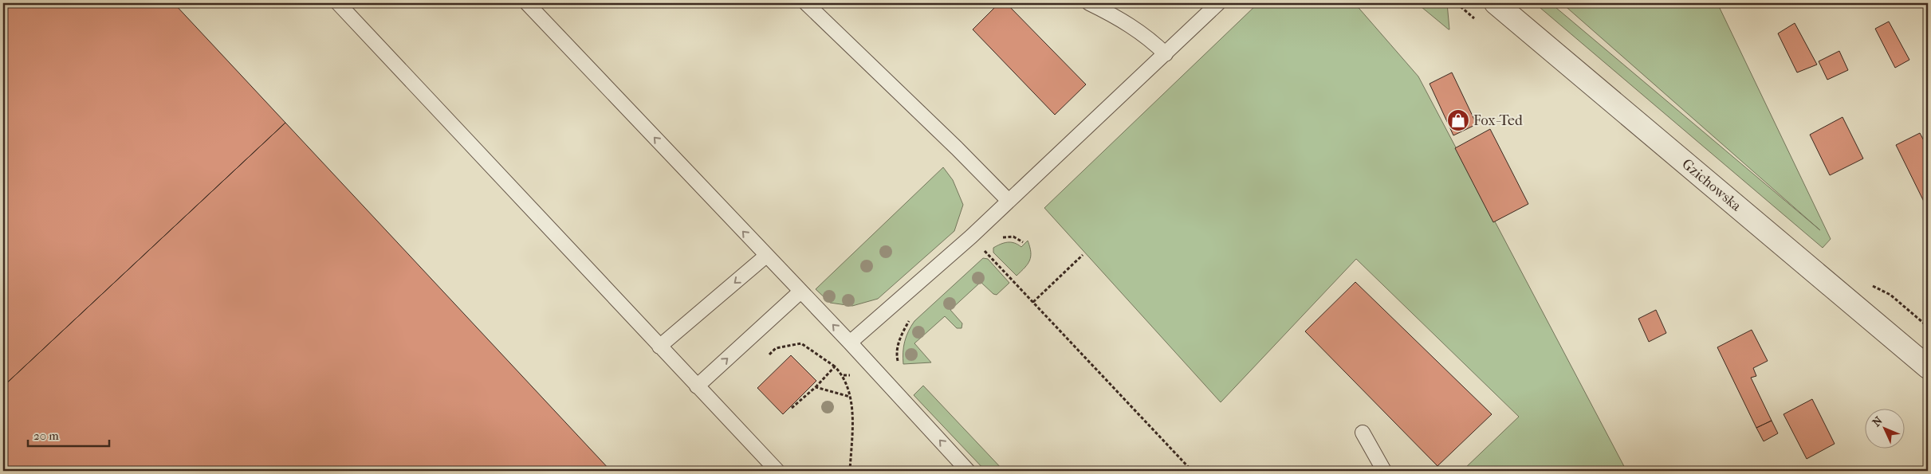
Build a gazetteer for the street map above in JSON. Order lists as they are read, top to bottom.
{
  "streets": {
    "street": ["Gzichowska"]
  },
  "places": {
    "shop": ["Fox-Ted"]
  },
  "scale_bar": "20 m",
  "north": "top left"
}
